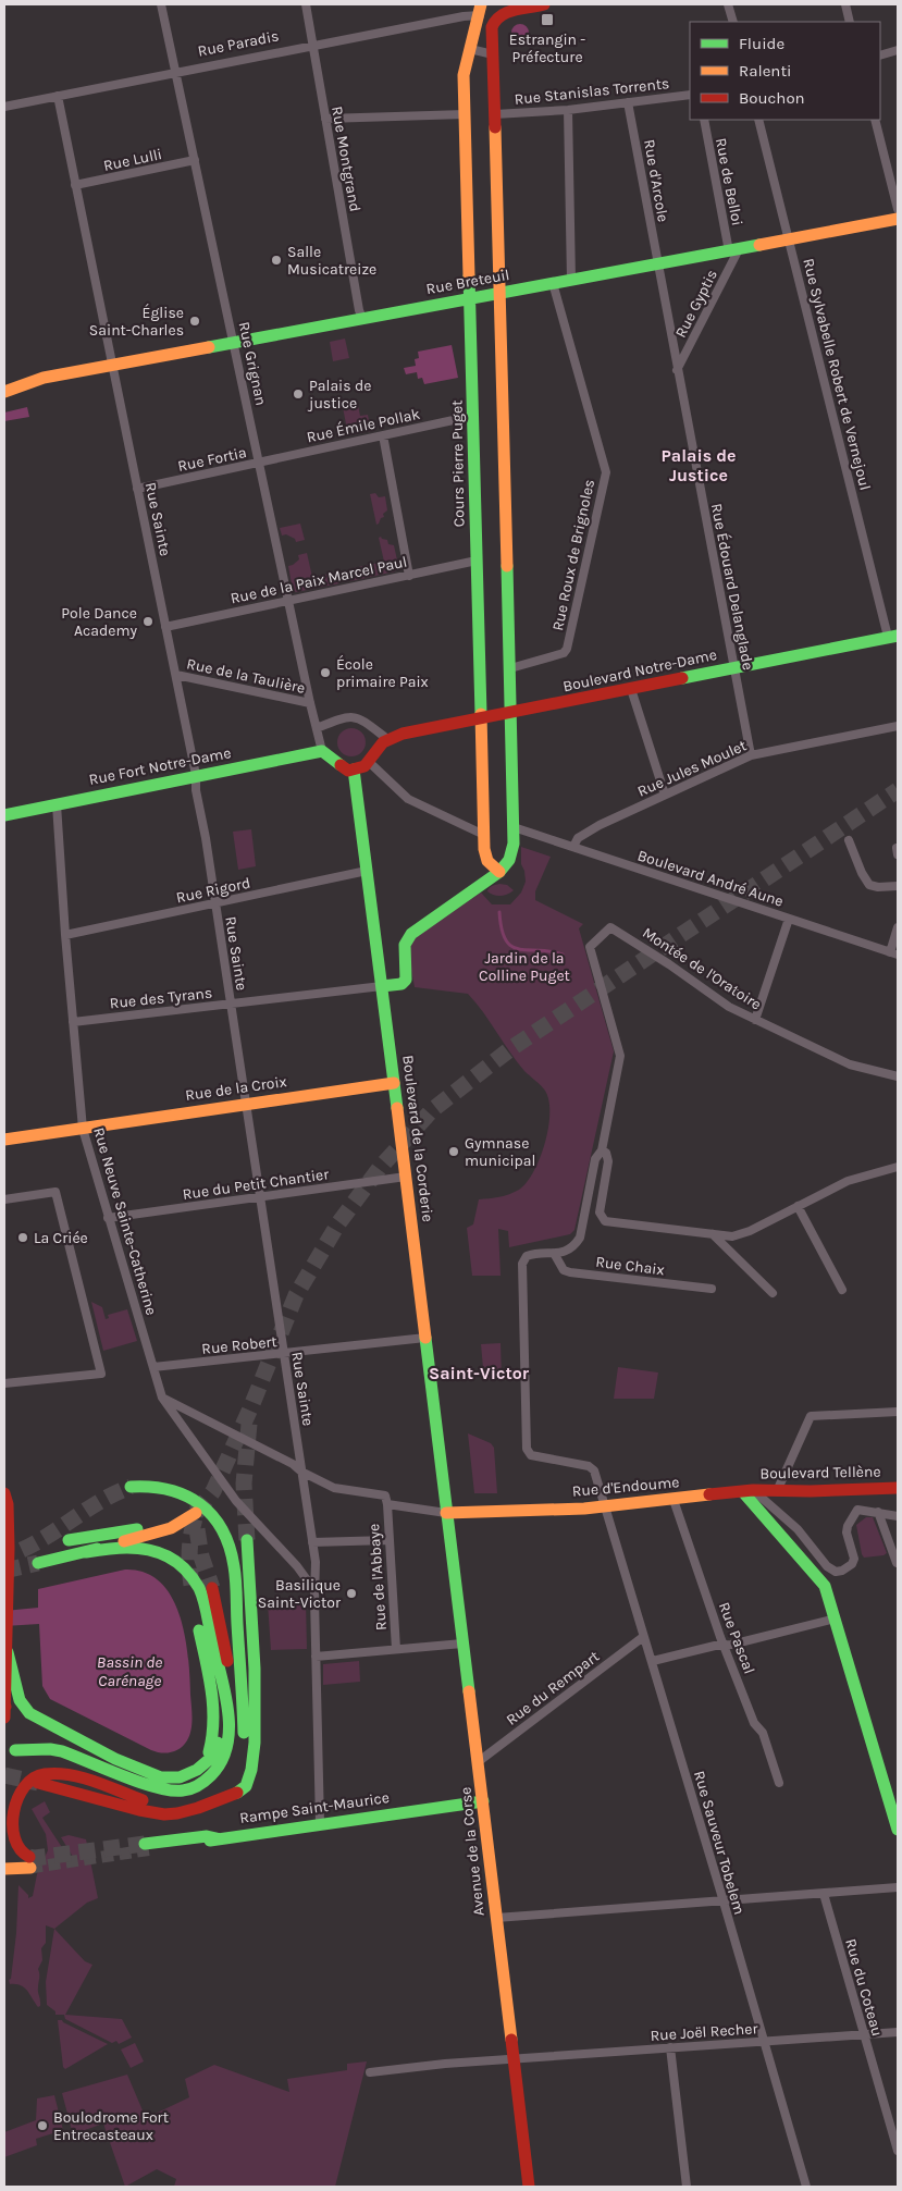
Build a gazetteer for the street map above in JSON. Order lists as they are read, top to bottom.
{
  "streets": {
    "main road": [
      "Rue Breteuil",
      "Cours Pierre Puget",
      "Boulevard Notre-Dame",
      "Rue Fort Notre-Dame",
      "Rue de la Croix",
      "Boulevard de la Corderie",
      "Boulevard Tellène",
      "Rue d'Endoume",
      "Rampe Saint-Maurice",
      "Avenue de la Corse"
    ],
    "street": [
      "Rue Paradis",
      "Rue Stanislas Torrents",
      "Rue Montgrand",
      "Rue Lulli",
      "Rue d'Arcole",
      "Rue de Belloi",
      "Rue Gyptis",
      "Rue Grignan",
      "Rue Sylvabelle Robert de Vernejoul",
      "Rue Émile Pollak",
      "Rue Fortia",
      "Rue Sainte",
      "Rue Roux de Brignoles",
      "Rue de la Paix Marcel Paul",
      "Rue Édouard Delanglade",
      "Rue de la Taulière",
      "Rue Jules Moulet",
      "Boulevard André Aune",
      "Rue Rigord",
      "Montée de l'Oratoire",
      "Rue des Tyrans",
      "Rue du Petit Chantier",
      "Rue Neuve Sainte-Catherine",
      "Rue Chaix",
      "Rue Robert",
      "Rue de l'Abbaye",
      "Rue Pascal",
      "Rue du Rempart",
      "Rue Sauveur Tobelem",
      "Rue du Coteau",
      "Rue Joël Recher"
    ]
  },
  "crossings": [
    ["Rue Paradis", "Rue Montgrand"],
    ["Rue Paradis", "Rue Grignan"],
    ["Rue Paradis", "Cours Pierre Puget"],
    ["Rue Paradis", "Rue Sainte"],
    ["Rue Stanislas Torrents", "Rue d'Arcole"],
    ["Rue Montgrand", "Rue Breteuil"],
    ["Rue Lulli", "Rue Grignan"],
    ["Rue Lulli", "Rue Sainte"],
    ["Rue d'Arcole", "Rue Breteuil"],
    ["Rue d'Arcole", "Rue Édouard Delanglade"],
    ["Rue de Belloi", "Rue Breteuil"],
    ["Rue de Belloi", "Rue Gyptis"],
    ["Rue Breteuil", "Rue Gyptis"],
    ["Rue Breteuil", "Rue Grignan"],
    ["Rue Breteuil", "Rue Sylvabelle Robert de Vernejoul"],
    ["Rue Breteuil", "Cours Pierre Puget"],
    ["Rue Breteuil", "Rue Sainte"],
    ["Rue Breteuil", "Rue Roux de Brignoles"],
    ["Rue Breteuil", "Rue Édouard Delanglade"],
    ["Rue Gyptis", "Rue Édouard Delanglade"],
    ["Rue Grignan", "Rue Émile Pollak"],
    ["Rue Grignan", "Rue Fortia"],
    ["Rue Grignan", "Rue de la Paix Marcel Paul"],
    ["Rue Grignan", "Rue de la Taulière"],
    ["Rue Grignan", "Rue Fort Notre-Dame"],
    ["Rue Sylvabelle Robert de Vernejoul", "Boulevard Notre-Dame"],
    ["Rue Émile Pollak", "Rue Fortia"],
    ["Rue Émile Pollak", "Cours Pierre Puget"],
    ["Rue Fortia", "Rue Sainte"],
    ["Cours Pierre Puget", "Rue de la Paix Marcel Paul"],
    ["Cours Pierre Puget", "Boulevard Notre-Dame"],
    ["Rue Sainte", "Rue de la Paix Marcel Paul"],
    ["Rue Sainte", "Rue de la Taulière"],
    ["Rue Sainte", "Rue Fort Notre-Dame"],
    ["Rue Sainte", "Rue Rigord"],
    ["Rue Sainte", "Rue des Tyrans"],
    ["Rue Sainte", "Rue de la Croix"],
    ["Rue Sainte", "Rue du Petit Chantier"],
    ["Rue Sainte", "Rue Neuve Sainte-Catherine"],
    ["Rue Sainte", "Rue Robert"],
    ["Rue Sainte", "Rue d'Endoume"],
    ["Rue Sainte", "Rampe Saint-Maurice"],
    ["Rue Édouard Delanglade", "Boulevard Notre-Dame"],
    ["Rue Édouard Delanglade", "Rue Jules Moulet"],
    ["Rue Fort Notre-Dame", "Rue Neuve Sainte-Catherine"],
    ["Rue Jules Moulet", "Boulevard André Aune"],
    ["Rue Rigord", "Boulevard de la Corderie"],
    ["Rue Rigord", "Rue Neuve Sainte-Catherine"],
    ["Rue des Tyrans", "Boulevard de la Corderie"],
    ["Rue des Tyrans", "Rue Neuve Sainte-Catherine"],
    ["Rue de la Croix", "Boulevard de la Corderie"],
    ["Rue de la Croix", "Rue Neuve Sainte-Catherine"],
    ["Boulevard de la Corderie", "Rue du Petit Chantier"],
    ["Boulevard de la Corderie", "Rue Robert"],
    ["Boulevard de la Corderie", "Rue d'Endoume"],
    ["Boulevard de la Corderie", "Avenue de la Corse"],
    ["Rue du Petit Chantier", "Rue Neuve Sainte-Catherine"],
    ["Rue Neuve Sainte-Catherine", "Rue Robert"],
    ["Rue Neuve Sainte-Catherine", "Rue d'Endoume"],
    ["Rue Chaix", "Rue Sauveur Tobelem"],
    ["Boulevard Tellène", "Rue d'Endoume"],
    ["Rue d'Endoume", "Rue de l'Abbaye"],
    ["Rue d'Endoume", "Rue Pascal"],
    ["Rue d'Endoume", "Rue Sauveur Tobelem"],
    ["Rue d'Endoume", "Avenue de la Corse"],
    ["Rue du Rempart", "Rue Sauveur Tobelem"],
    ["Rue du Rempart", "Avenue de la Corse"],
    ["Rampe Saint-Maurice", "Avenue de la Corse"],
    ["Rue Sauveur Tobelem", "Rue Joël Recher"],
    ["Avenue de la Corse", "Rue Joël Recher"],
    ["Rue du Coteau", "Rue Joël Recher"]
  ],
  "districts": ["Palais de Justice", "Saint-Victor"],
  "water": ["Bassin de Carénage"],
  "parks": ["Jardin de la Colline Puget"],
  "places": {
    "transit": ["Estrangin - Préfecture"],
    "other": [
      "Salle Musicatreize",
      "Église Saint-Charles",
      "Palais de justice",
      "Pole Dance Academy",
      "École primaire Paix",
      "Gymnase municipal",
      "La Criée",
      "Basilique Saint-Victor",
      "Boulodrome Fort Entrecasteaux"
    ]
  },
  "legend": ["Fluide", "Ralenti", "Bouchon"]
}
